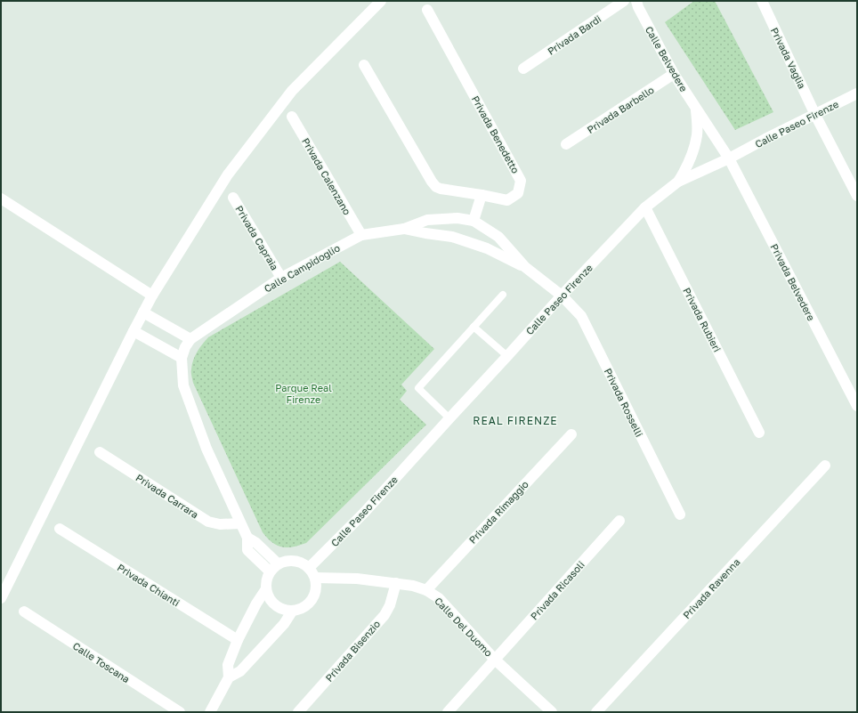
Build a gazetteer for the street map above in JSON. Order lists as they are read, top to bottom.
{
  "streets": {
    "street": [
      "Privada Bardi",
      "Privada Vaglia",
      "Calle Belvedere",
      "Privada Barbello",
      "Calle Paseo Firenze",
      "Privada Benedetto",
      "Privada Calenzano",
      "Privada Capraia",
      "Calle Campidoglio",
      "Privada Belvedere",
      "Privada Rubieri",
      "Privada Rosselli",
      "Privada Carrara",
      "Privada Rimaggio",
      "Privada Chianti",
      "Privada Ravenna",
      "Privada Ricasoli",
      "Calle Del Duomo",
      "Privada Bisenzio",
      "Calle Toscana"
    ]
  },
  "crossings": [
    ["Privada Vaglia", "Calle Paseo Firenze"],
    ["Calle Belvedere", "Privada Barbello"],
    ["Calle Belvedere", "Calle Paseo Firenze"],
    ["Calle Belvedere", "Privada Belvedere"],
    ["Calle Paseo Firenze", "Calle Campidoglio"],
    ["Calle Paseo Firenze", "Privada Belvedere"],
    ["Calle Paseo Firenze", "Privada Rubieri"],
    ["Calle Paseo Firenze", "Privada Rosselli"],
    ["Calle Paseo Firenze", "Calle Del Duomo"],
    ["Privada Calenzano", "Calle Campidoglio"],
    ["Privada Capraia", "Calle Campidoglio"],
    ["Calle Campidoglio", "Privada Rosselli"],
    ["Calle Campidoglio", "Privada Carrara"],
    ["Calle Campidoglio", "Calle Del Duomo"],
    ["Privada Rimaggio", "Calle Del Duomo"],
    ["Privada Ricasoli", "Calle Del Duomo"],
    ["Calle Del Duomo", "Privada Bisenzio"]
  ],
  "districts": ["REAL FIRENZE"],
  "parks": ["Parque Real Firenze"]
}
